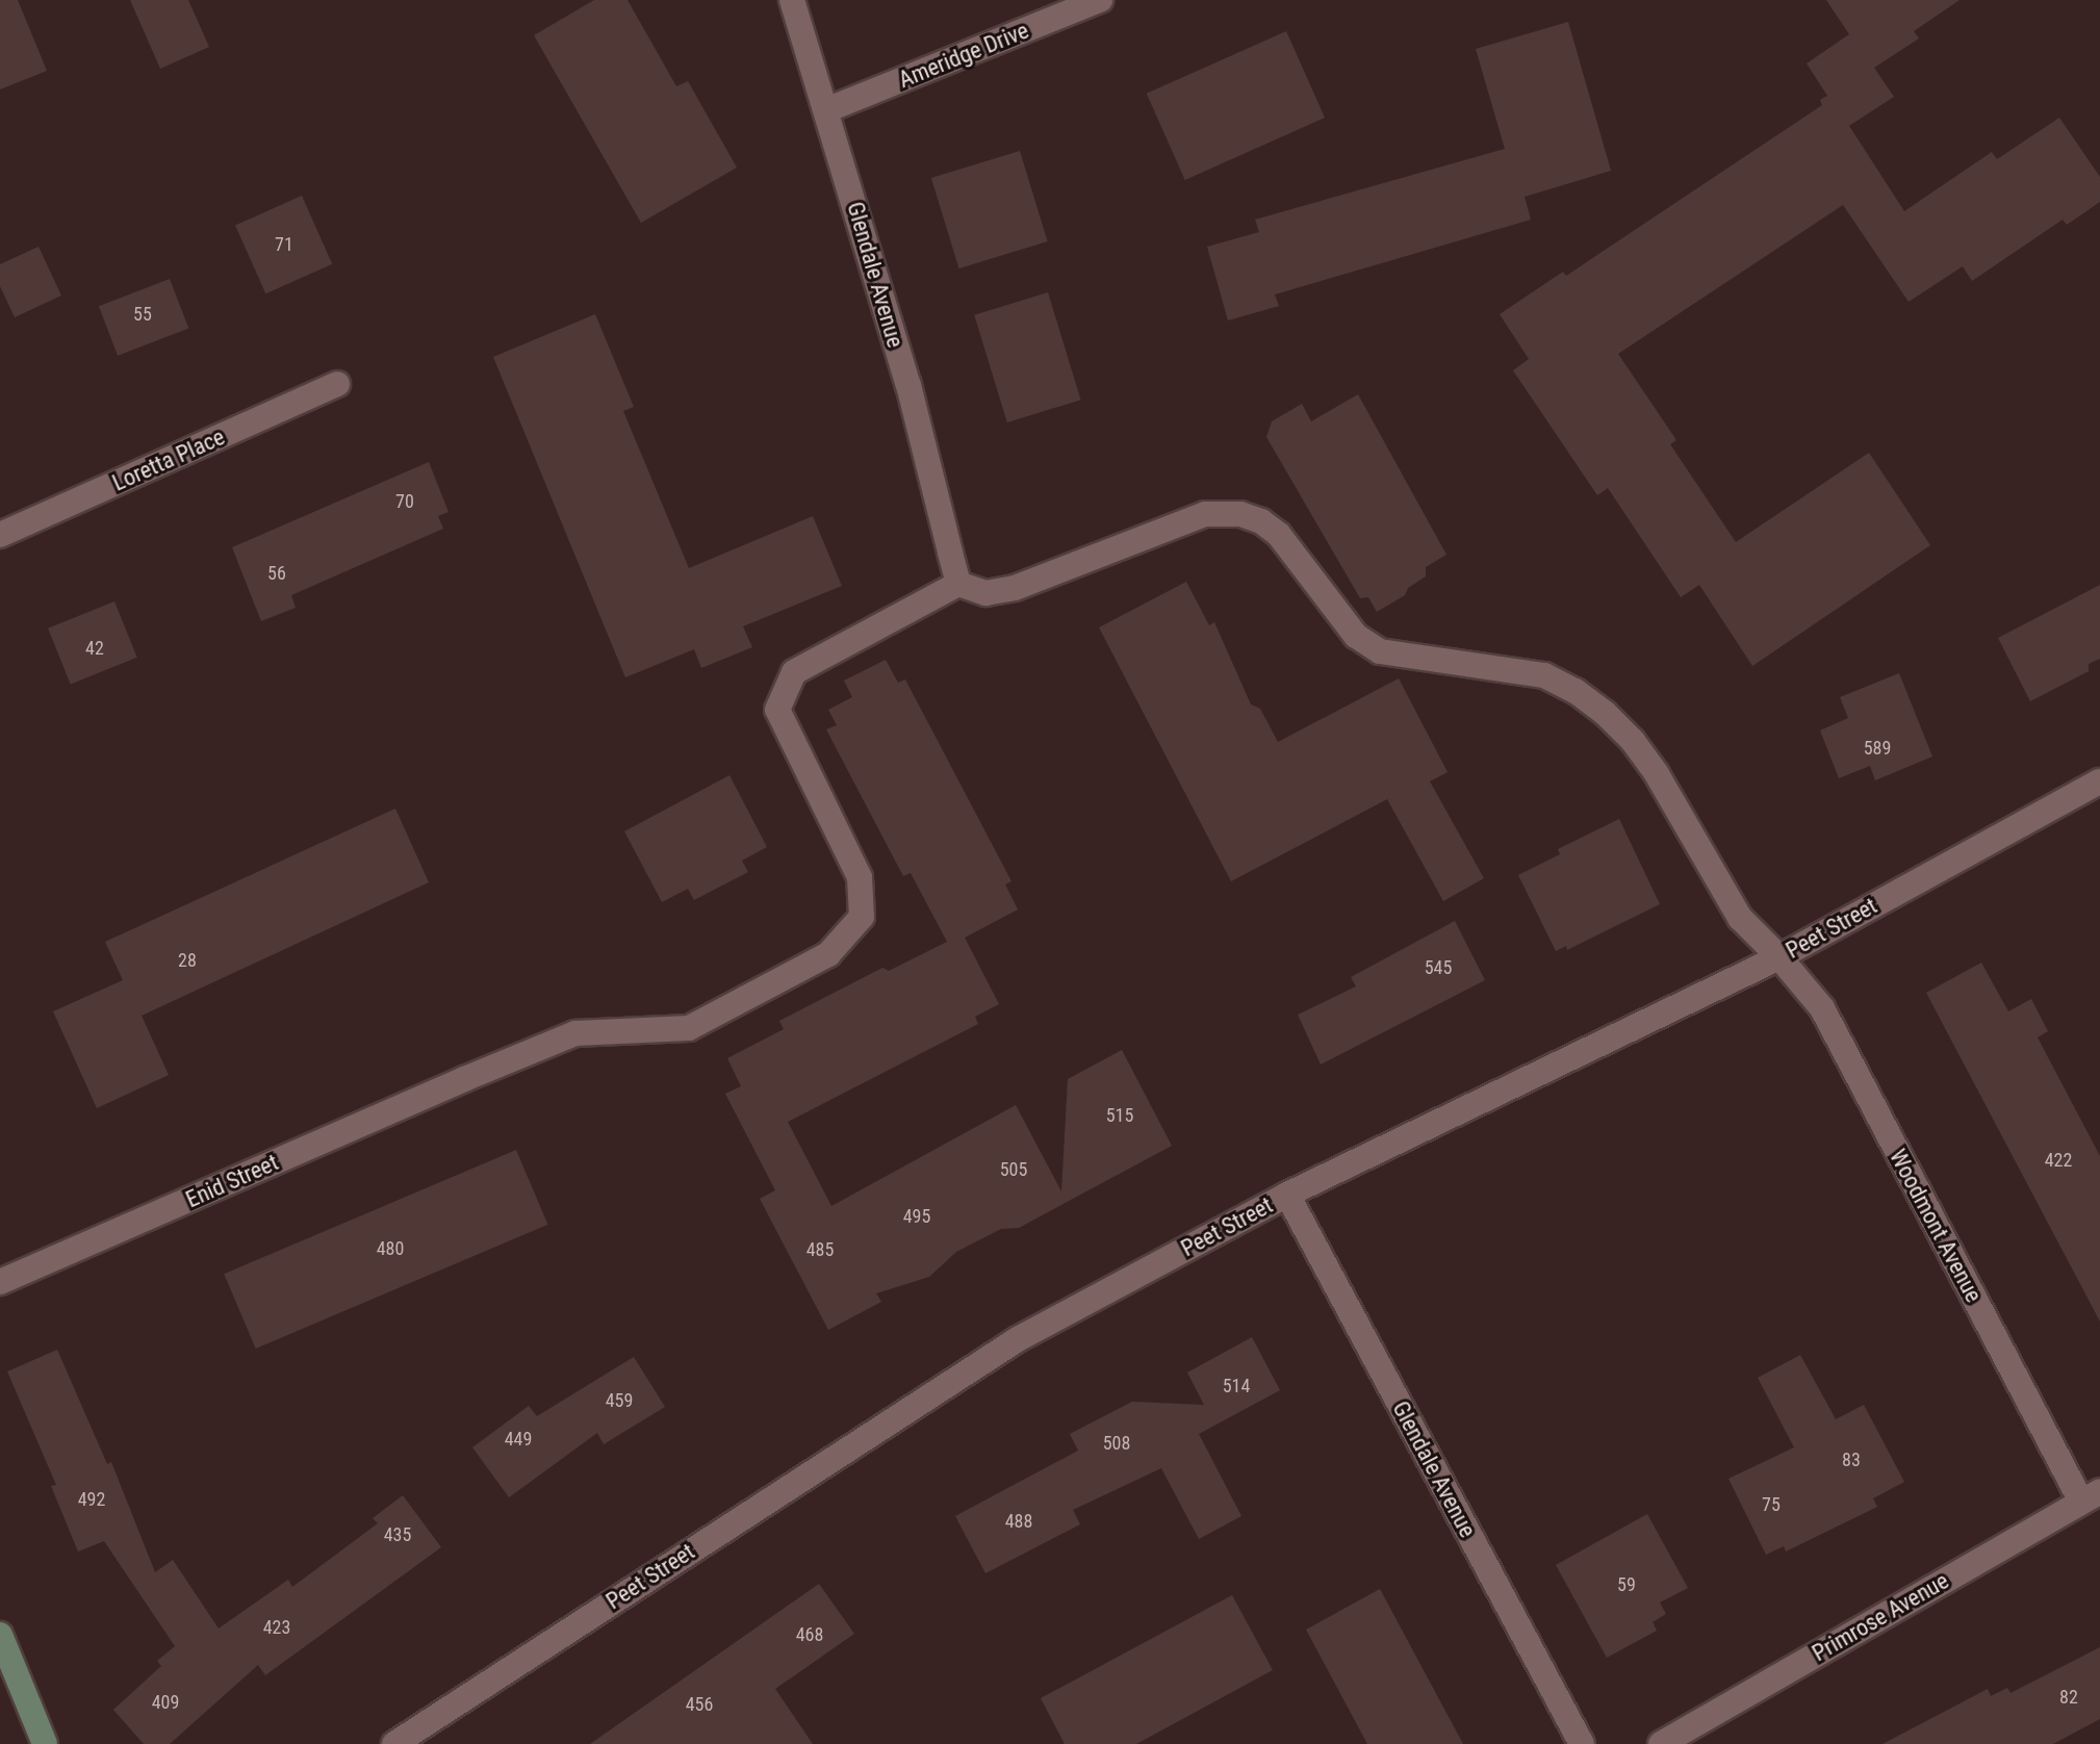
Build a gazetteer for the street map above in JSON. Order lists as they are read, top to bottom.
{
  "streets": {
    "street": [
      "Ameridge Drive",
      "Glendale Avenue",
      "Loretta Place",
      "Peet Street",
      "Enid Street",
      "Woodmont Avenue",
      "Primrose Avenue"
    ]
  },
  "crossings": [
    ["Ameridge Drive", "Glendale Avenue"],
    ["Glendale Avenue", "Peet Street"],
    ["Glendale Avenue", "Enid Street"],
    ["Glendale Avenue", "Woodmont Avenue"],
    ["Peet Street", "Woodmont Avenue"],
    ["Enid Street", "Woodmont Avenue"],
    ["Woodmont Avenue", "Primrose Avenue"]
  ],
  "house_numbers": [
    "71",
    "55",
    "70",
    "56",
    "42",
    "589",
    "28",
    "545",
    "515",
    "422",
    "505",
    "495",
    "480",
    "485",
    "514",
    "459",
    "449",
    "508",
    "83",
    "492",
    "75",
    "488",
    "435",
    "59",
    "423",
    "468",
    "82",
    "409",
    "456"
  ]
}
